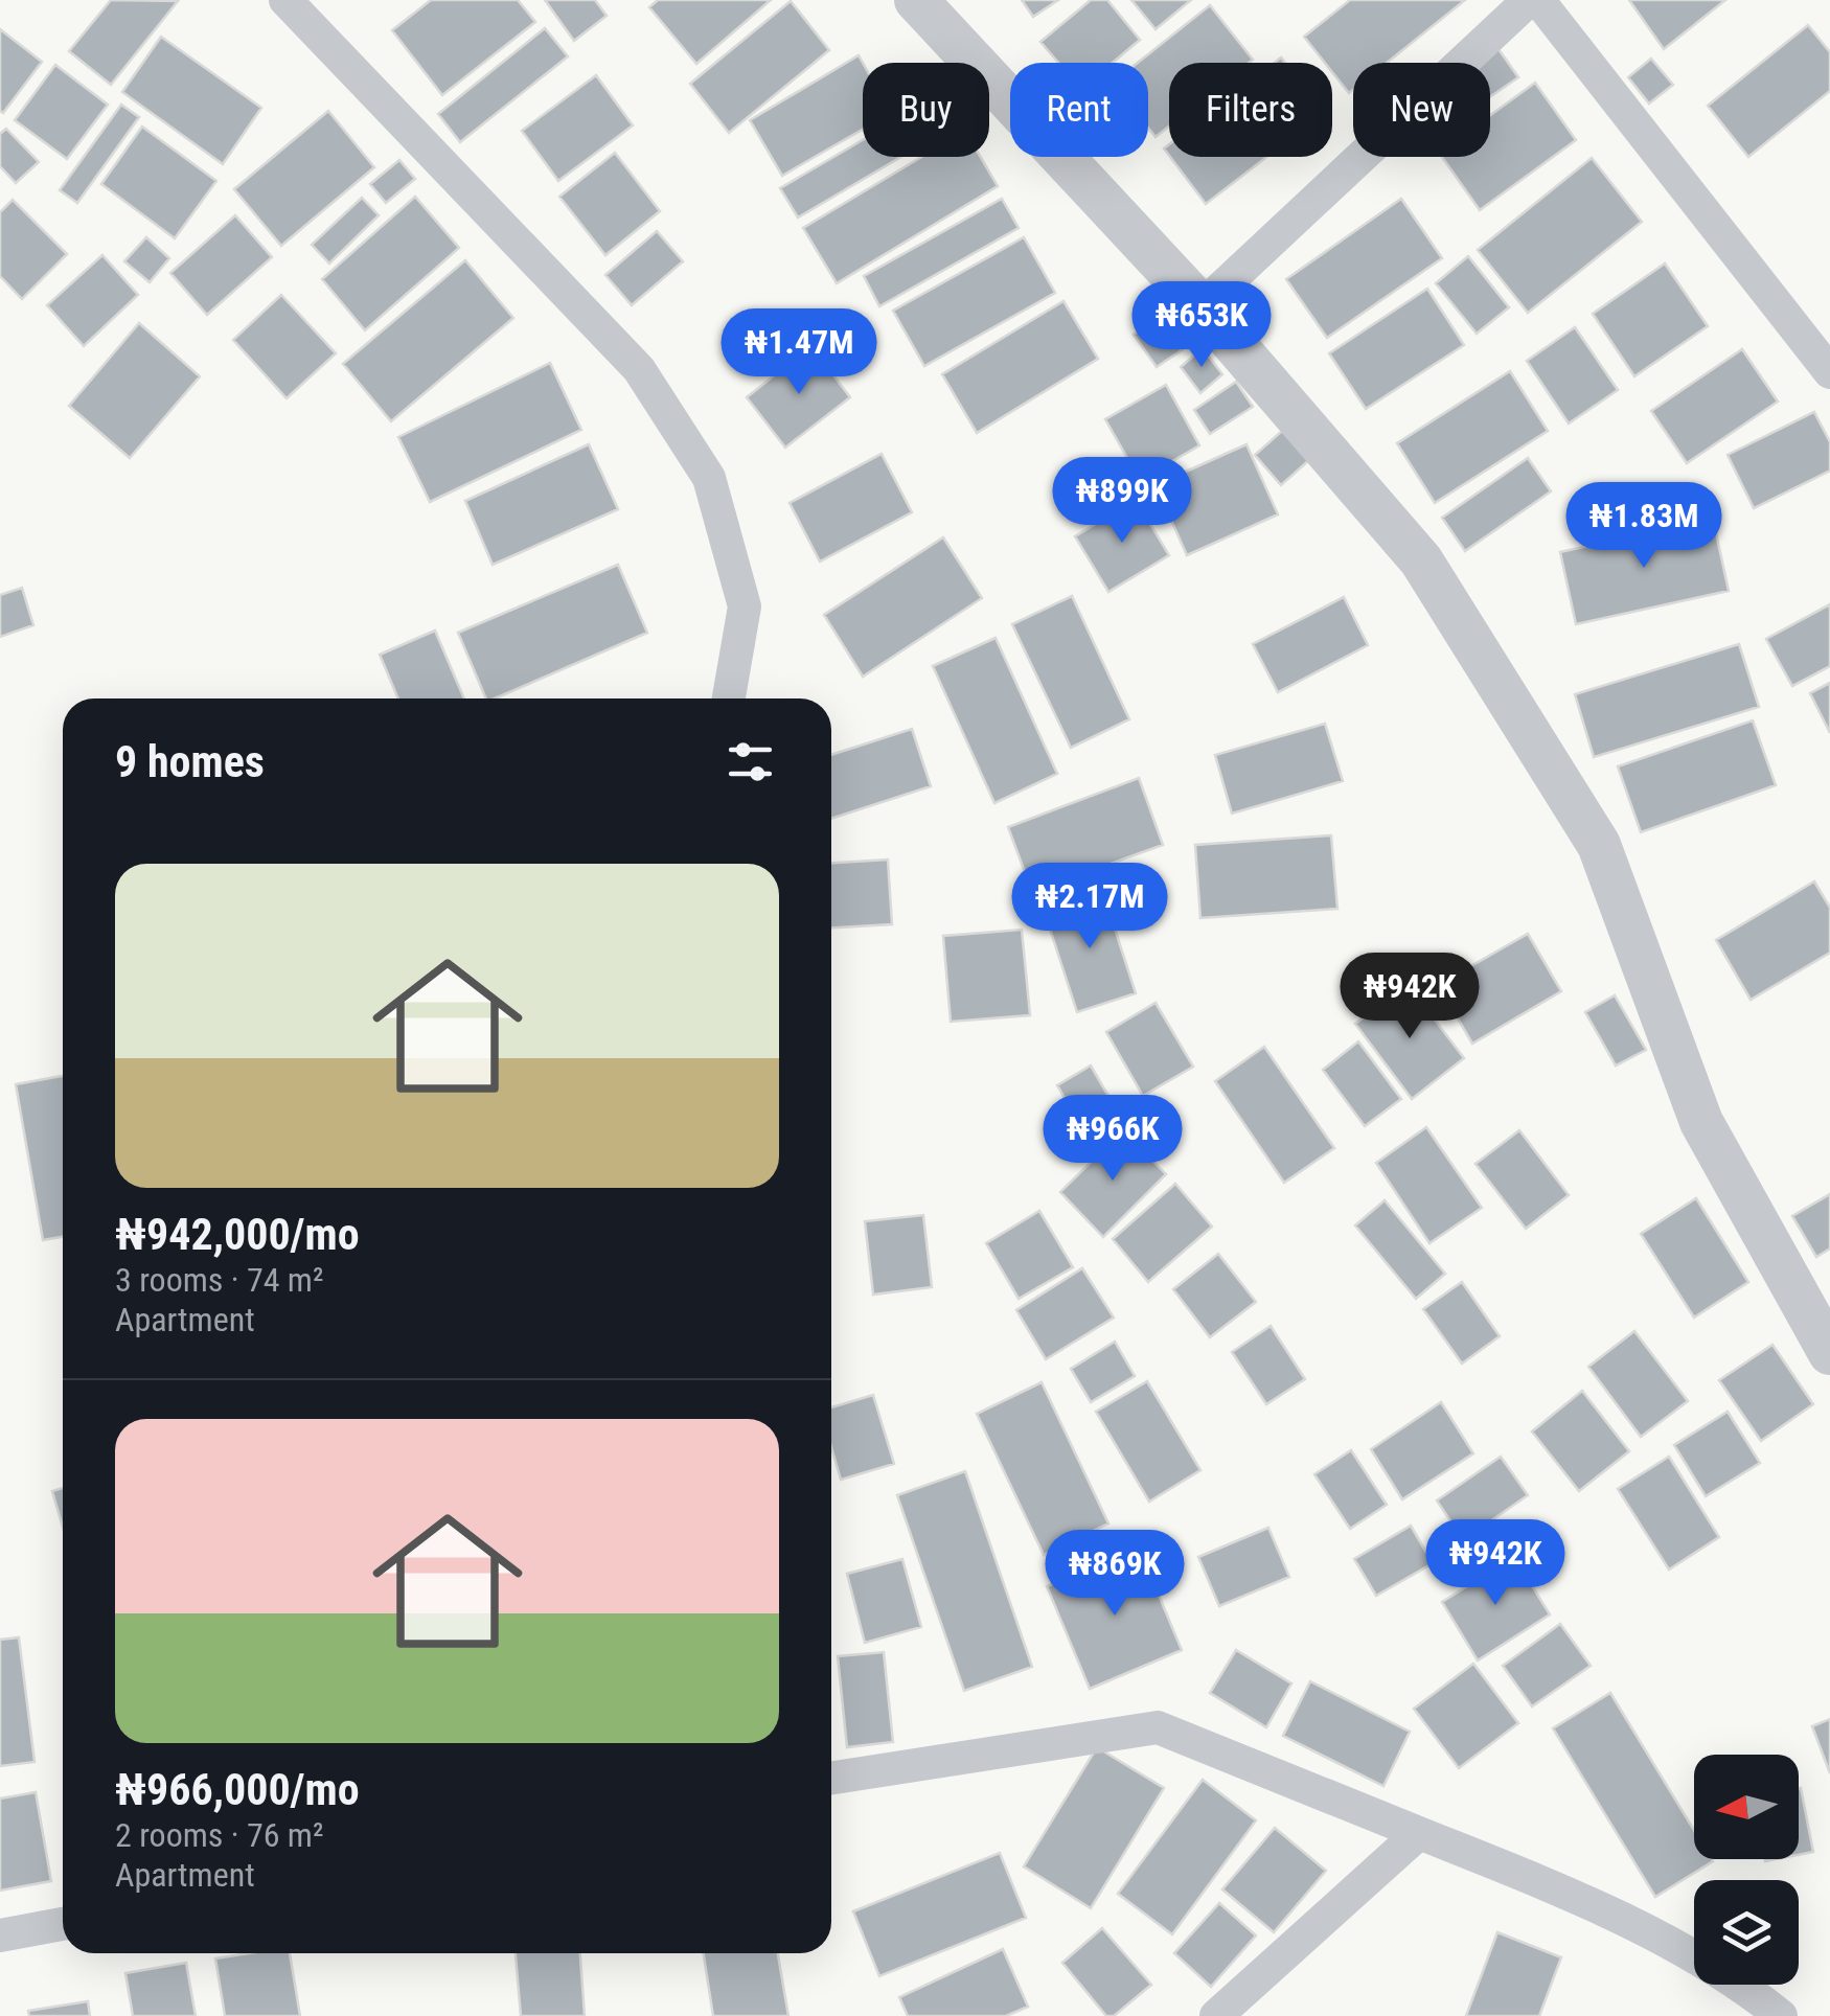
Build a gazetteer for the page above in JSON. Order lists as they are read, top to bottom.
{
  "north": "left",
  "page": {
    "chip": [
      "Buy",
      "Rent",
      "Filters",
      "New"
    ],
    "price": [
      "₦653K",
      "₦1.47M",
      "₦899K",
      "₦1.83M",
      "₦2.17M",
      "₦942K",
      "₦966K",
      "₦942K",
      "₦869K"
    ],
    "heading": "9 homes",
    "list": [
      {
        "name": "₦942,000/mo",
        "note": "3 rooms · 74 m² · Apartment"
      },
      {
        "name": "₦966,000/mo",
        "note": "2 rooms · 76 m² · Apartment"
      }
    ]
  }
}
